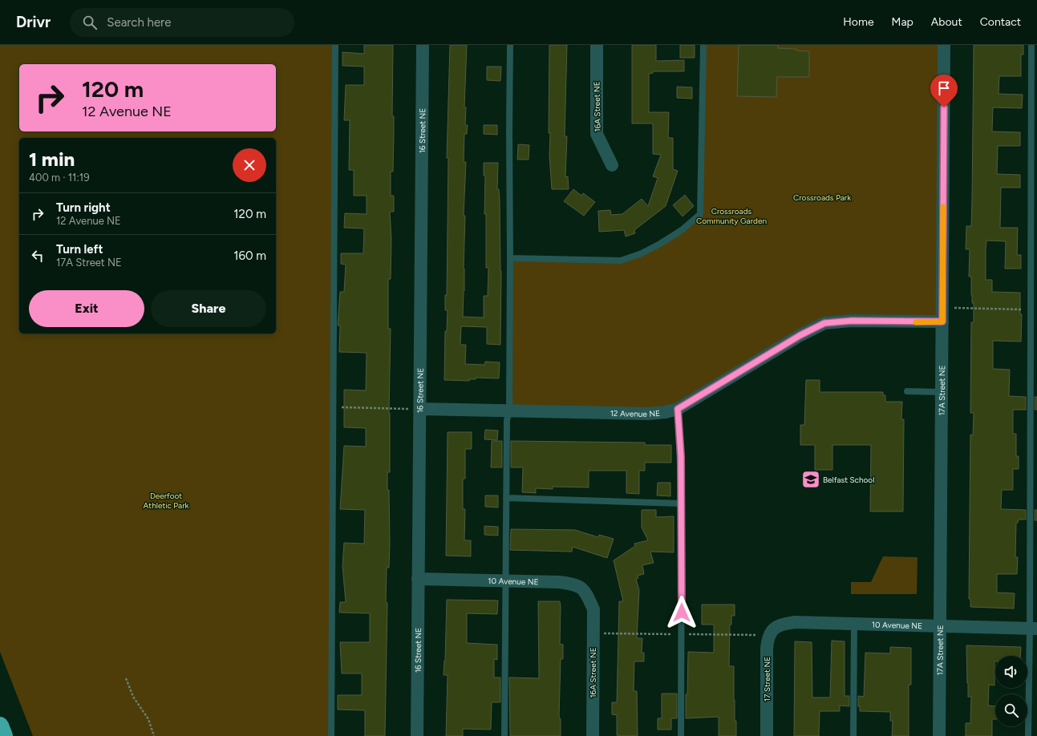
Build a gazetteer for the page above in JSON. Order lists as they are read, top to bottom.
{
  "streets": {
    "street": [
      "16A Street NE",
      "16 Street NE",
      "17A Street NE",
      "12 Avenue NE",
      "10 Avenue NE",
      "17 Street NE"
    ]
  },
  "crossings": [
    ["16A Street NE", "10 Avenue NE"],
    ["16 Street NE", "12 Avenue NE"],
    ["16 Street NE", "10 Avenue NE"],
    ["17A Street NE", "12 Avenue NE"],
    ["17A Street NE", "10 Avenue NE"],
    ["10 Avenue NE", "17 Street NE"]
  ],
  "parks": ["Crossroads Park", "Crossroads Community Garden", "Deerfoot Athletic Park"],
  "places": {
    "school or university": ["Belfast School"]
  },
  "page": {
    "header": "Drivr",
    "search": "Search here",
    "nav": [
      "Home",
      "Map",
      "About",
      "Contact"
    ],
    "turn": ["120 m", "12 Avenue NE"],
    "heading": ["1 min", "400 m · 11:19"],
    "list": [
      {
        "name": "Turn right",
        "note": "12 Avenue NE",
        "value": "120 m"
      },
      {
        "name": "Turn left",
        "note": "17A Street NE",
        "value": "160 m"
      }
    ],
    "buttons": ["Exit", "Share"]
  }
}
